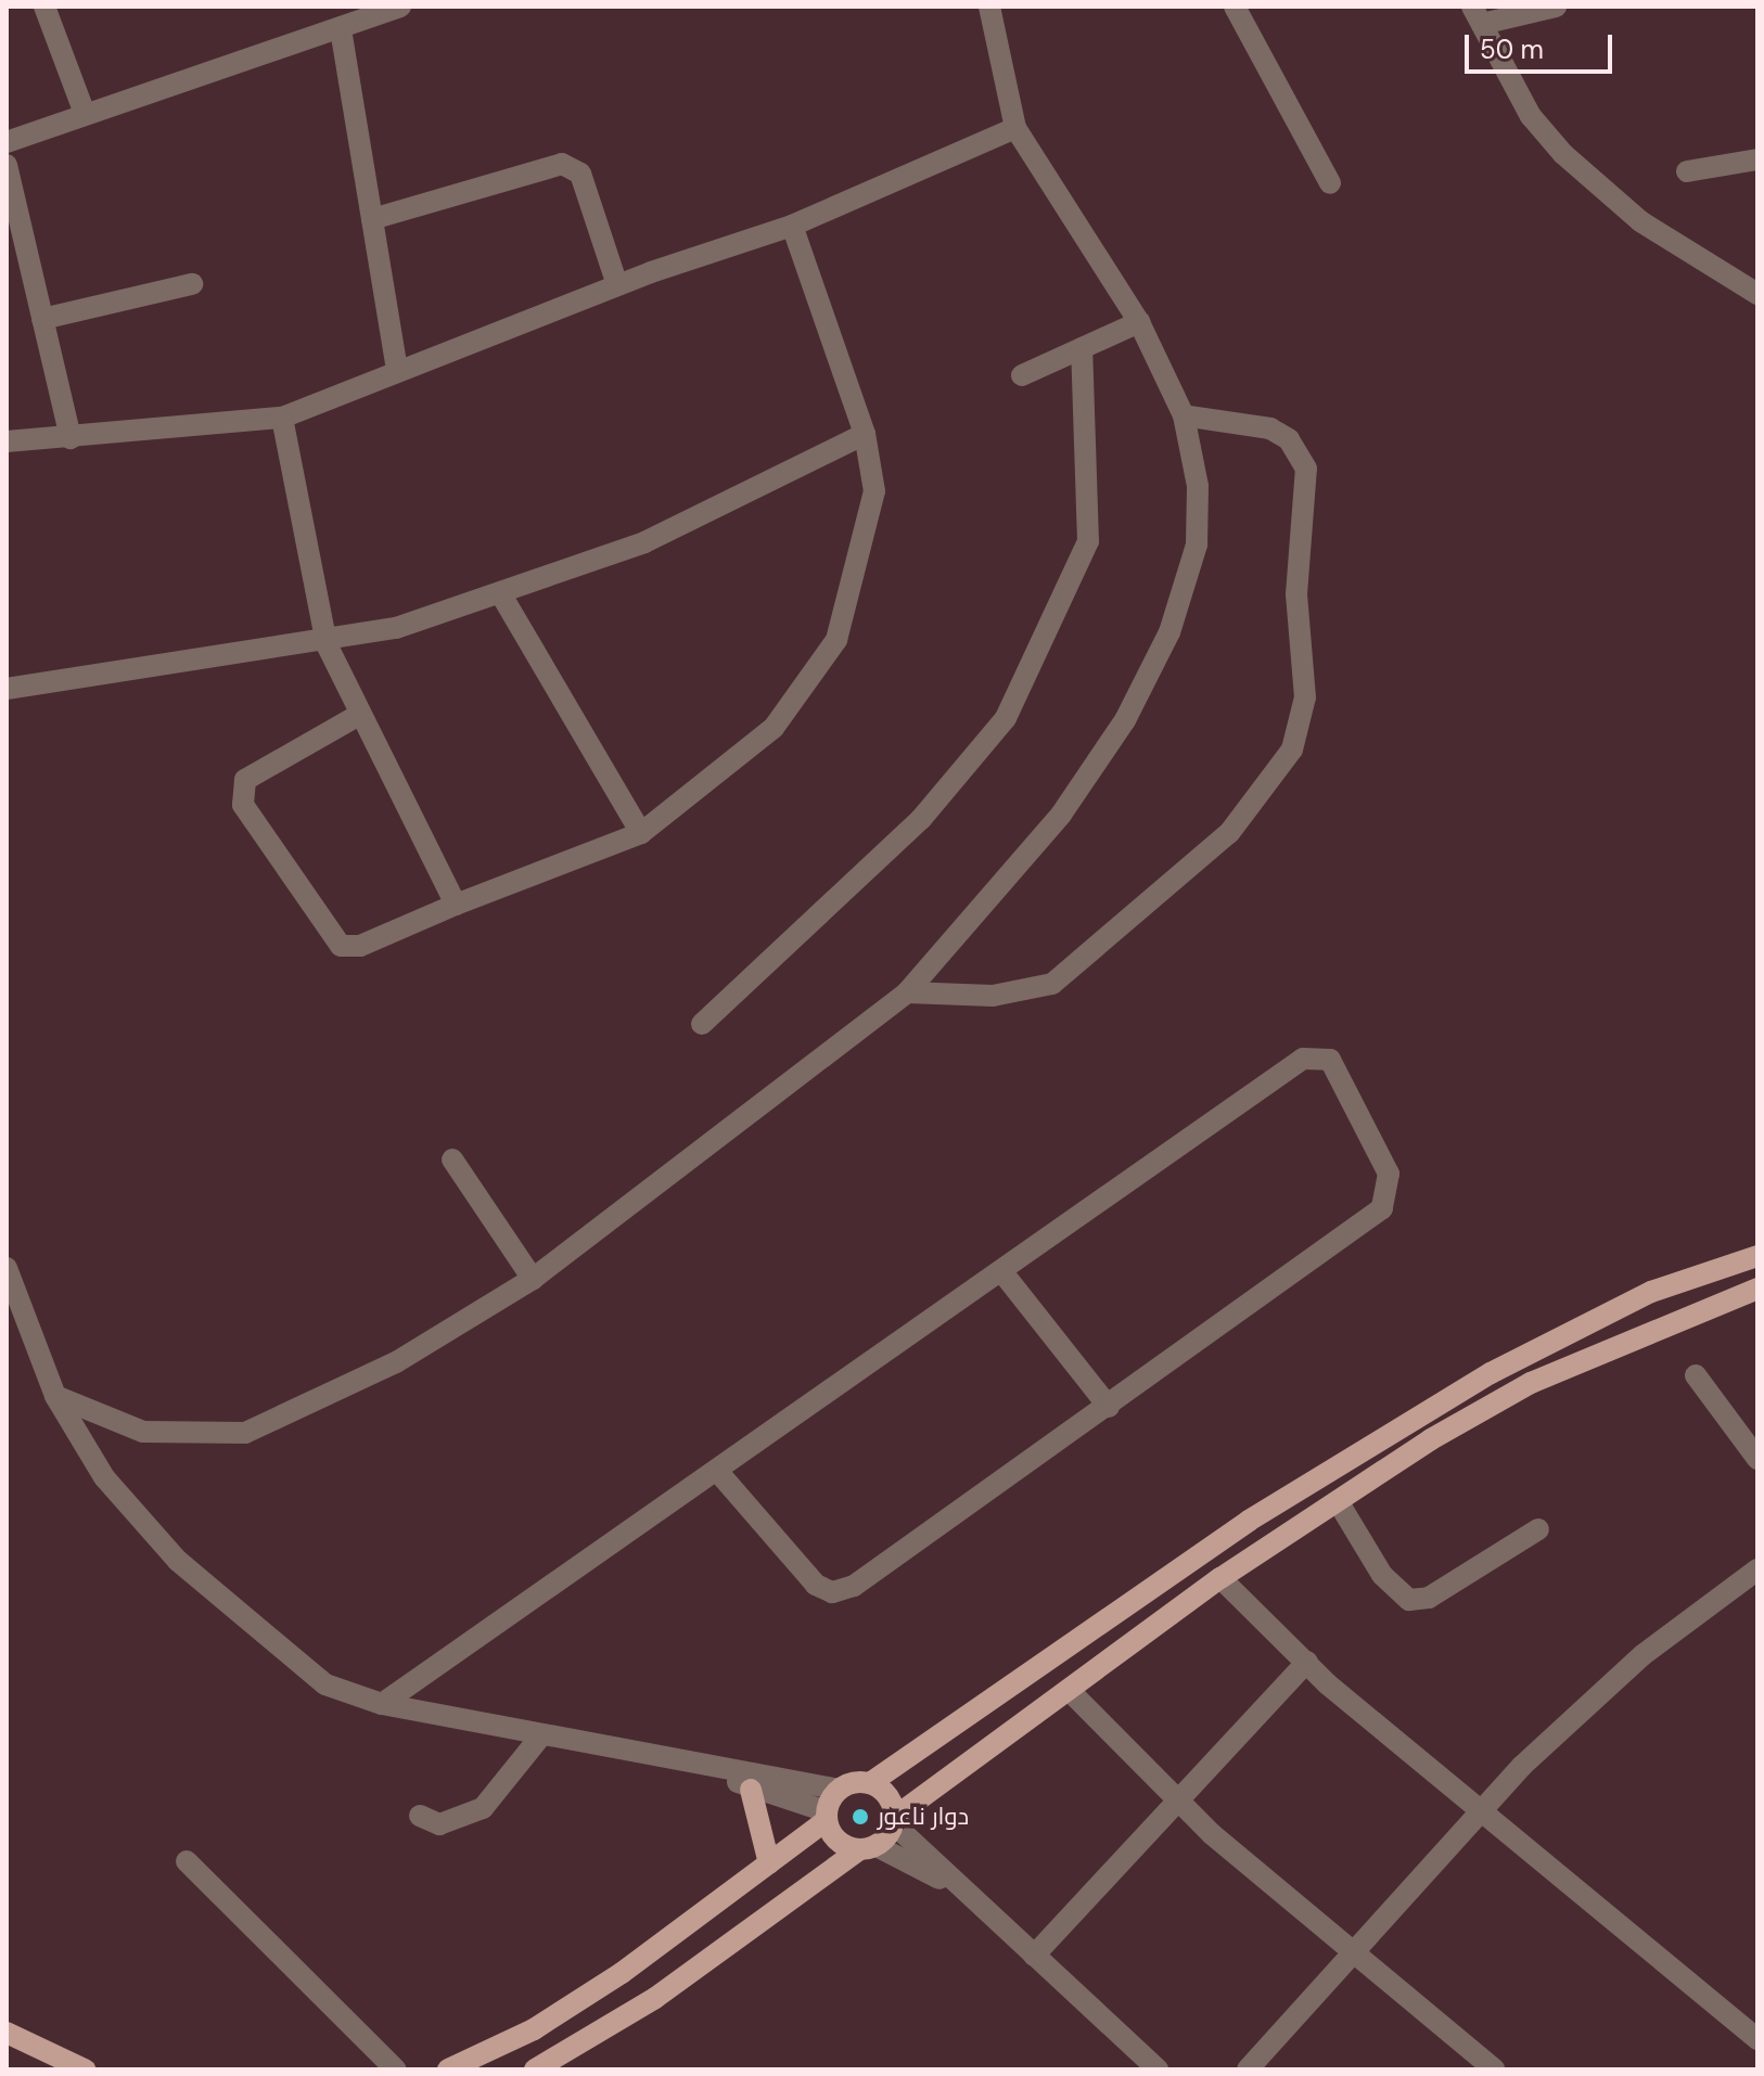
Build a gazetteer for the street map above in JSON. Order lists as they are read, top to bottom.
{
  "places": ["دوار ناعور"],
  "scale_bar": "50 m"
}
